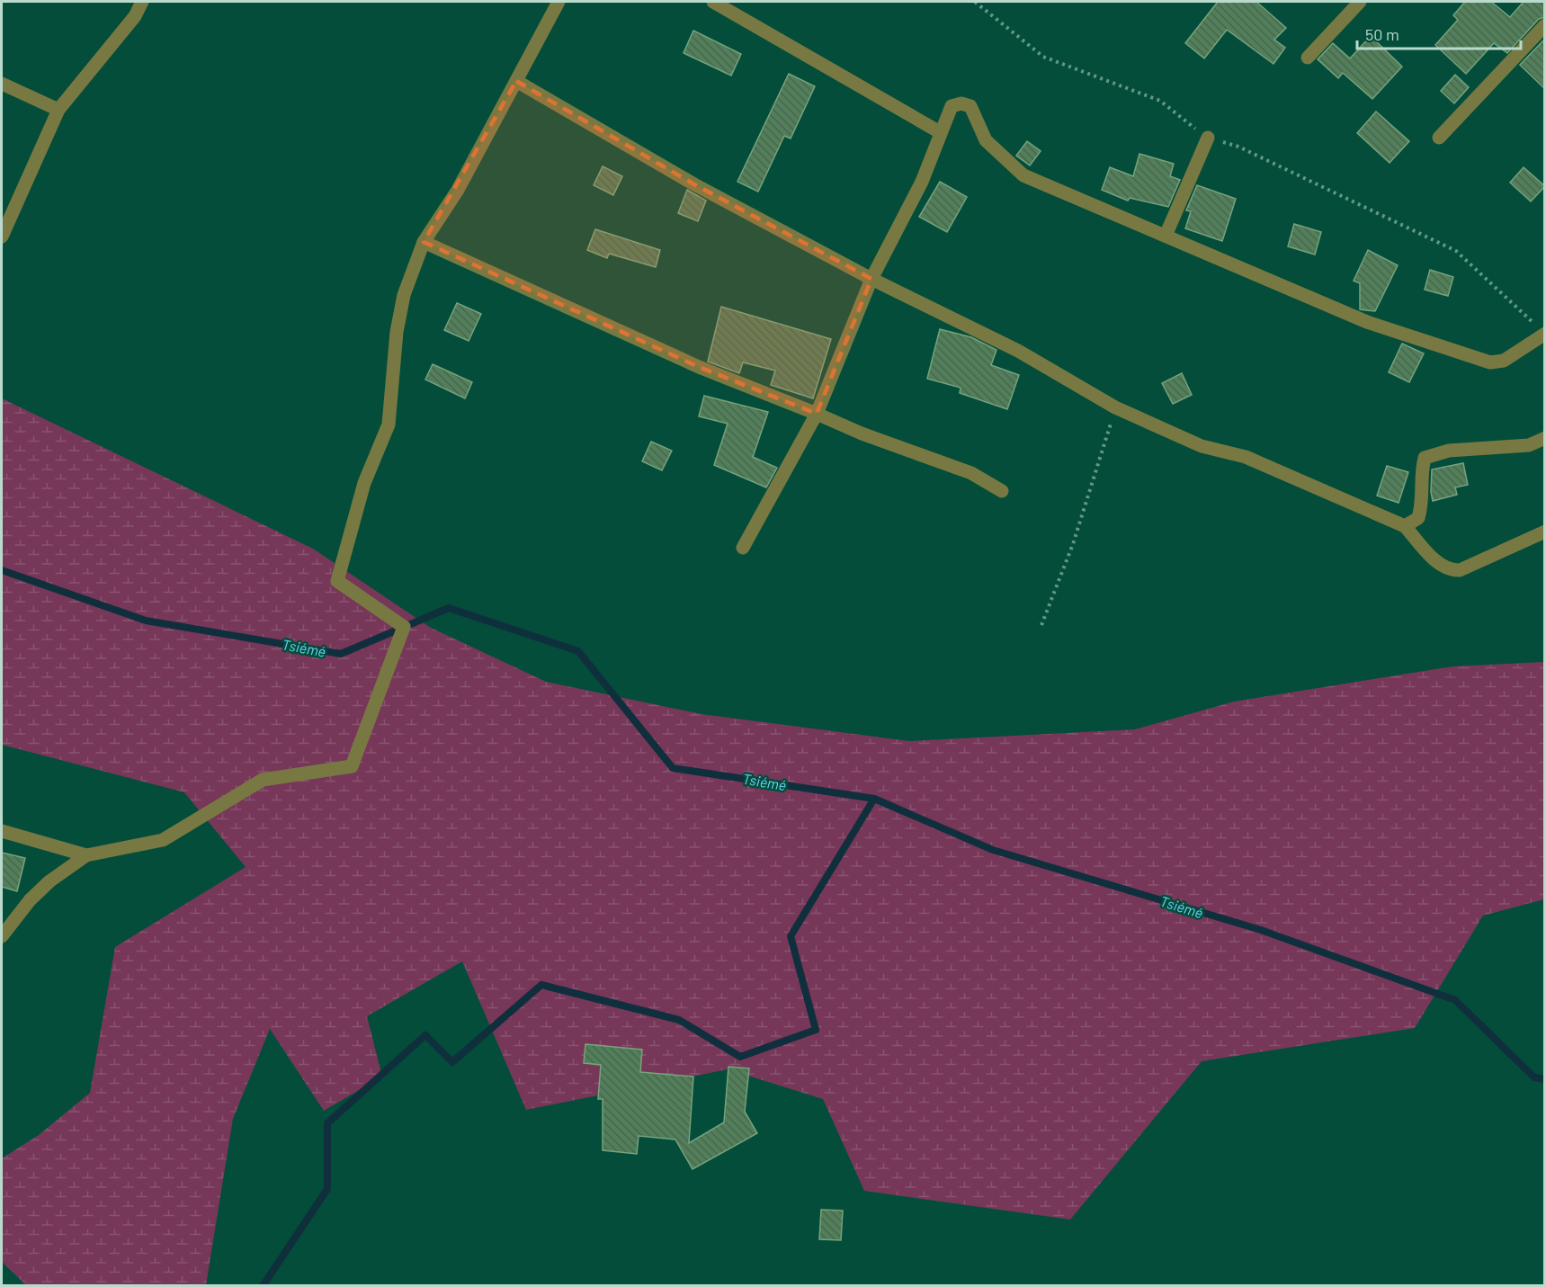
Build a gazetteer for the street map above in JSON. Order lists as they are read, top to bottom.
{
  "water": ["Tsiémé"],
  "scale_bar": "50 m"
}
